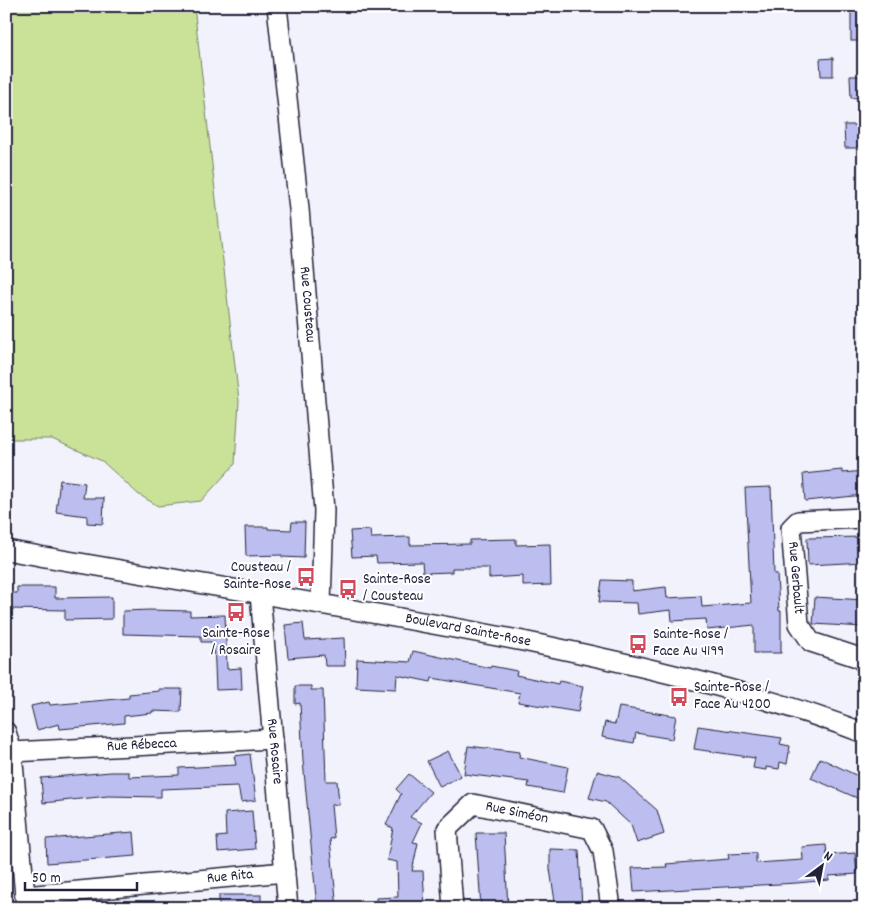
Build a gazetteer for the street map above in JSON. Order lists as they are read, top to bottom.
{
  "streets": {
    "street": [
      "Rue Cousteau",
      "Rue Gerbault",
      "Boulevard Sainte-Rose",
      "Rue Rébecca",
      "Rue Rosaire",
      "Rue Siméon",
      "Rue Rita"
    ]
  },
  "crossings": [
    ["Rue Cousteau", "Boulevard Sainte-Rose"],
    ["Boulevard Sainte-Rose", "Rue Rosaire"],
    ["Rue Rébecca", "Rue Rosaire"],
    ["Rue Rosaire", "Rue Rita"]
  ],
  "places": {
    "bus stop": [
      "Cousteau / Sainte-Rose",
      "Sainte-Rose / Cousteau",
      "Sainte-Rose / Rosaire",
      "Sainte-Rose / Face Au 4199",
      "Sainte-Rose / Face Au 4200"
    ]
  },
  "scale_bar": "50 m",
  "north": "top right"
}
